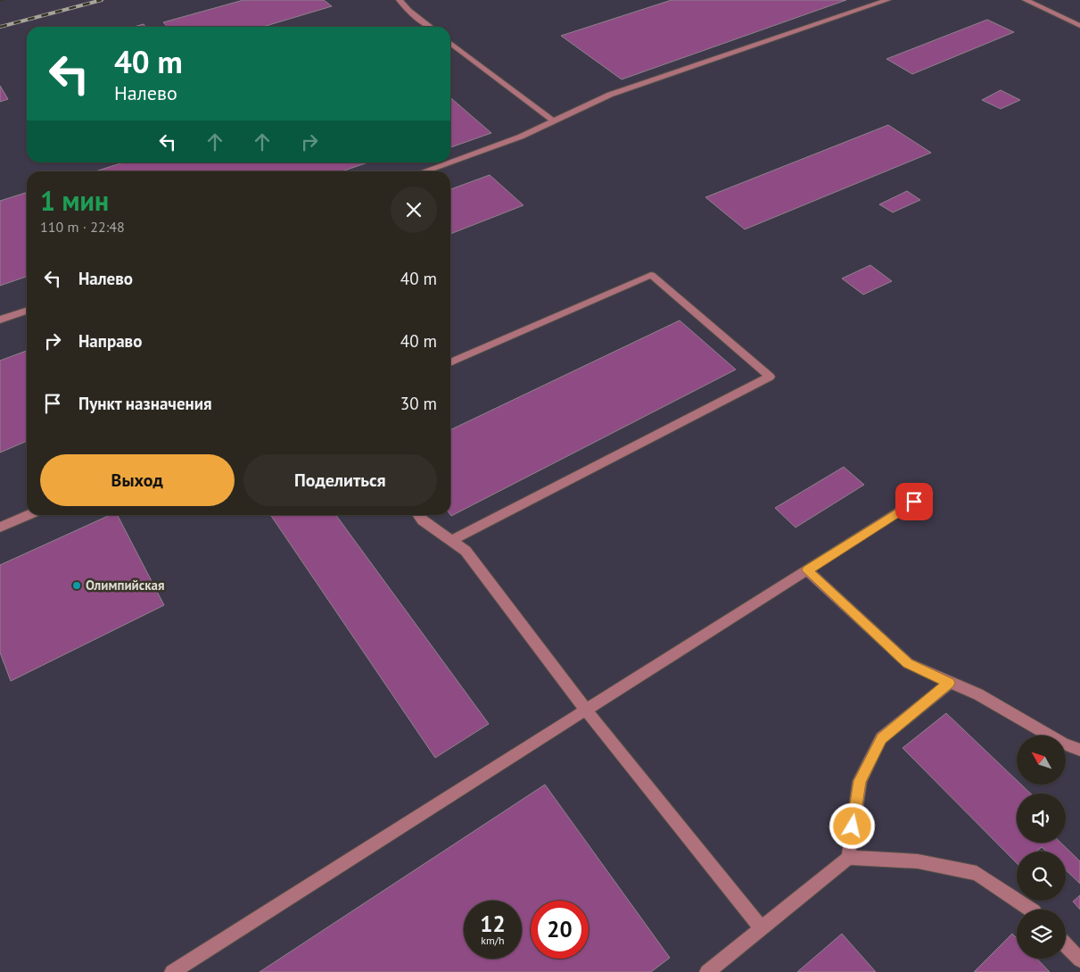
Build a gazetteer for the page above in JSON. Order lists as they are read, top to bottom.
{
  "places": ["Олимпийская"],
  "north": "top left",
  "page": {
    "turn": ["40 m", "Налево"],
    "heading": ["1 мин", "110 m · 22:48"],
    "list": [
      {
        "name": "Налево",
        "value": "40 m"
      },
      {
        "name": "Направо",
        "value": "40 m"
      },
      {
        "name": "Пункт назначения",
        "value": "30 m"
      }
    ],
    "buttons": ["Выход", "Поделиться"],
    "speed": "12 km/h",
    "limit": "20"
  }
}
